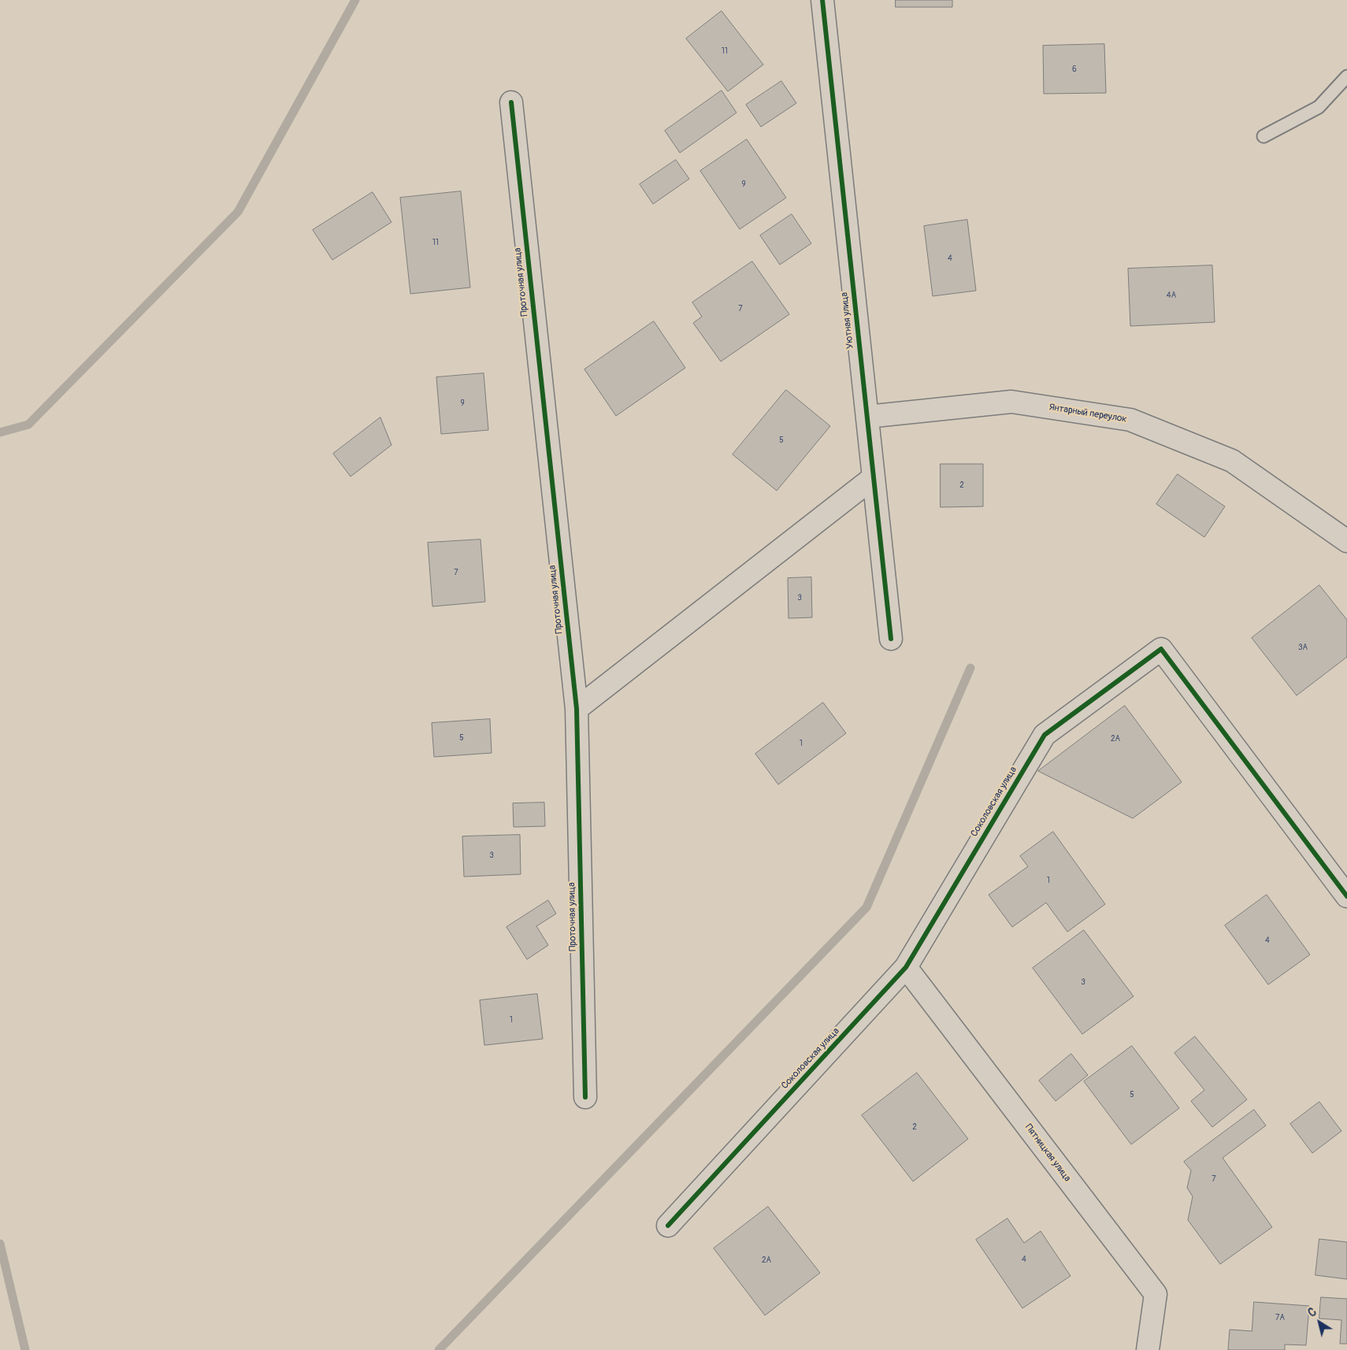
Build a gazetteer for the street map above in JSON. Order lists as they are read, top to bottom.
{
  "streets": {
    "street": [
      "Проточная улица",
      "Уютная улица",
      "Янтарный переулок",
      "Соколовская улица",
      "Пятницкая улица"
    ]
  },
  "crossings": [
    ["Уютная улица", "Янтарный переулок"],
    ["Соколовская улица", "Пятницкая улица"]
  ],
  "house_numbers": [
    "11",
    "6",
    "9",
    "11",
    "4",
    "4А",
    "7",
    "9",
    "5",
    "2",
    "7",
    "3",
    "3А",
    "5",
    "2А",
    "1",
    "3",
    "1",
    "4",
    "3",
    "1",
    "5",
    "2",
    "7",
    "4",
    "2А",
    "7А"
  ],
  "north": "top left"
}
